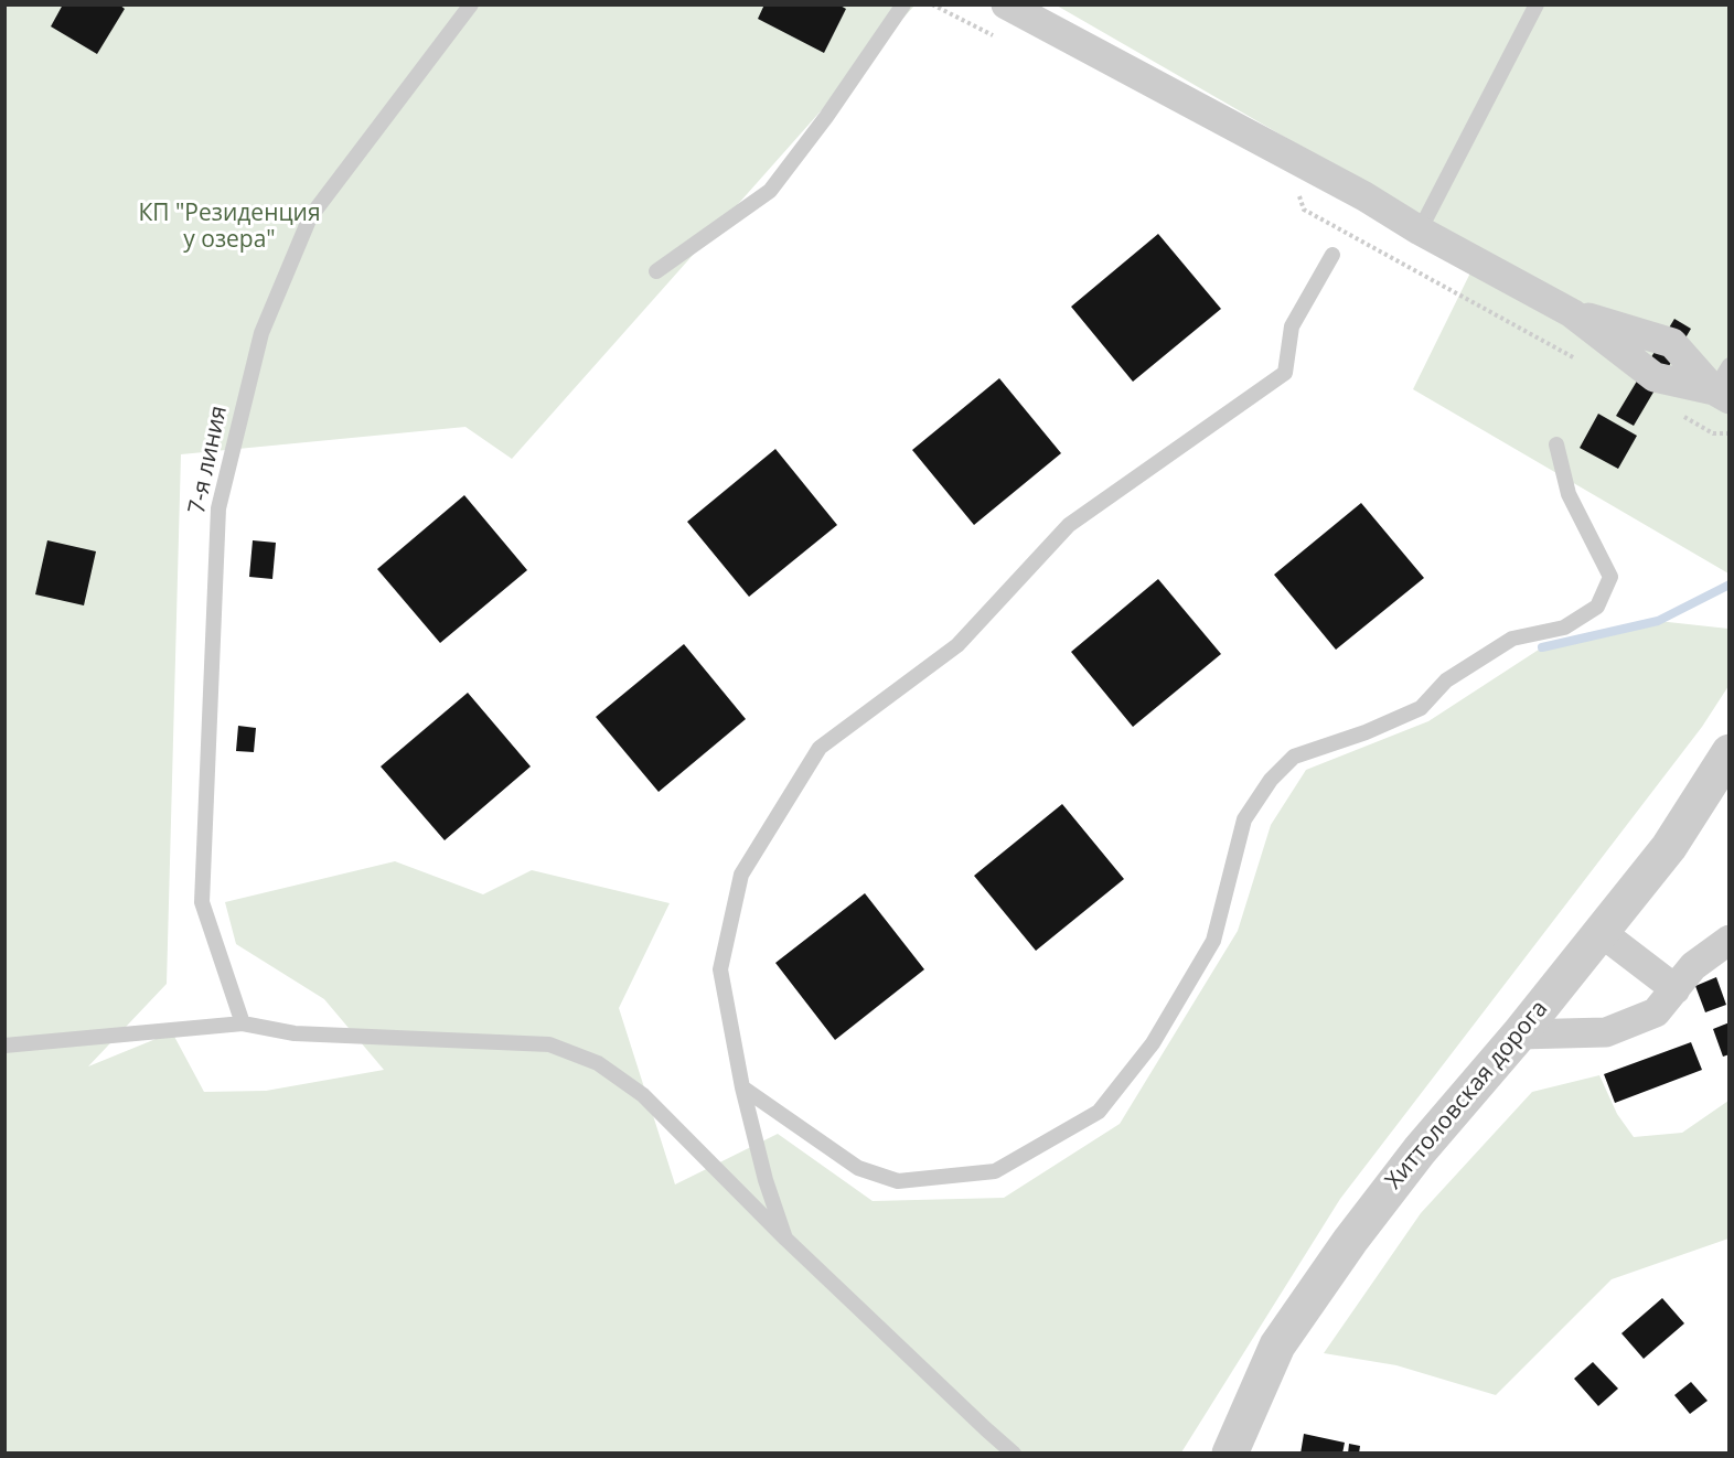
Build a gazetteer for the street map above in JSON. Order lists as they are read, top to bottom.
{
  "streets": {
    "street": ["Хиттоловская дорога"],
    "lane": ["7-я линия"]
  },
  "parks": ["КП \"Резиденция у озера\""]
}
